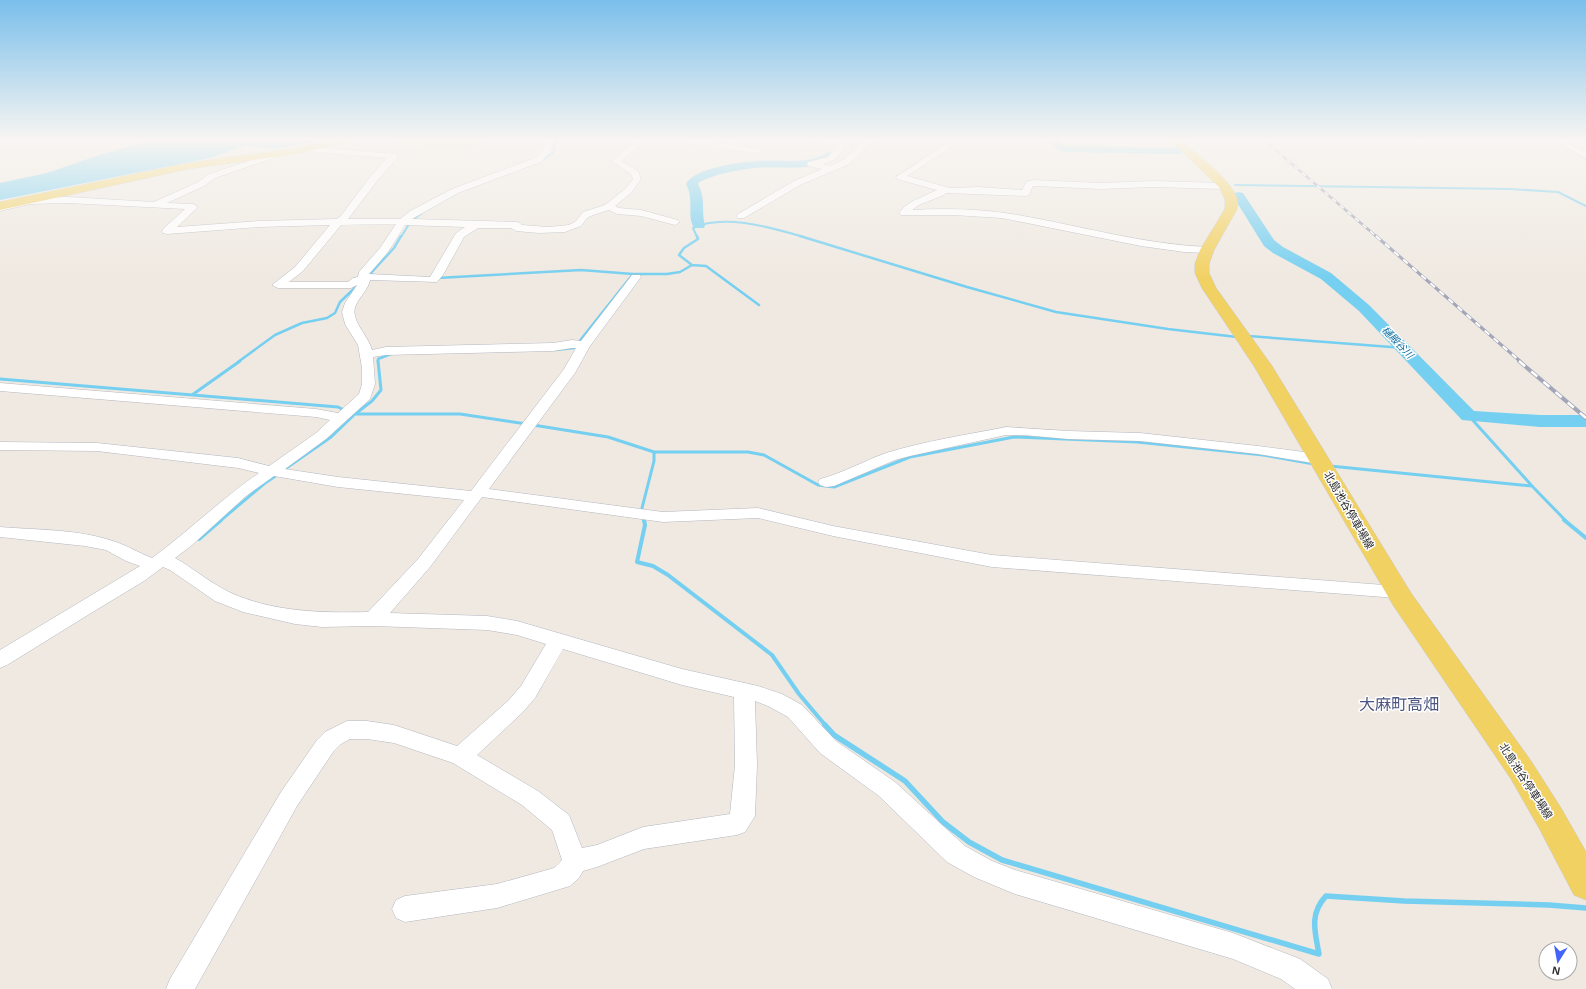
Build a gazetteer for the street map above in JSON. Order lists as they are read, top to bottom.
{
  "streets": {
    "main road": ["北島池谷停車場線"]
  },
  "districts": ["大麻町高畑"],
  "water": ["樋殿谷川"],
  "north": "bottom"
}
